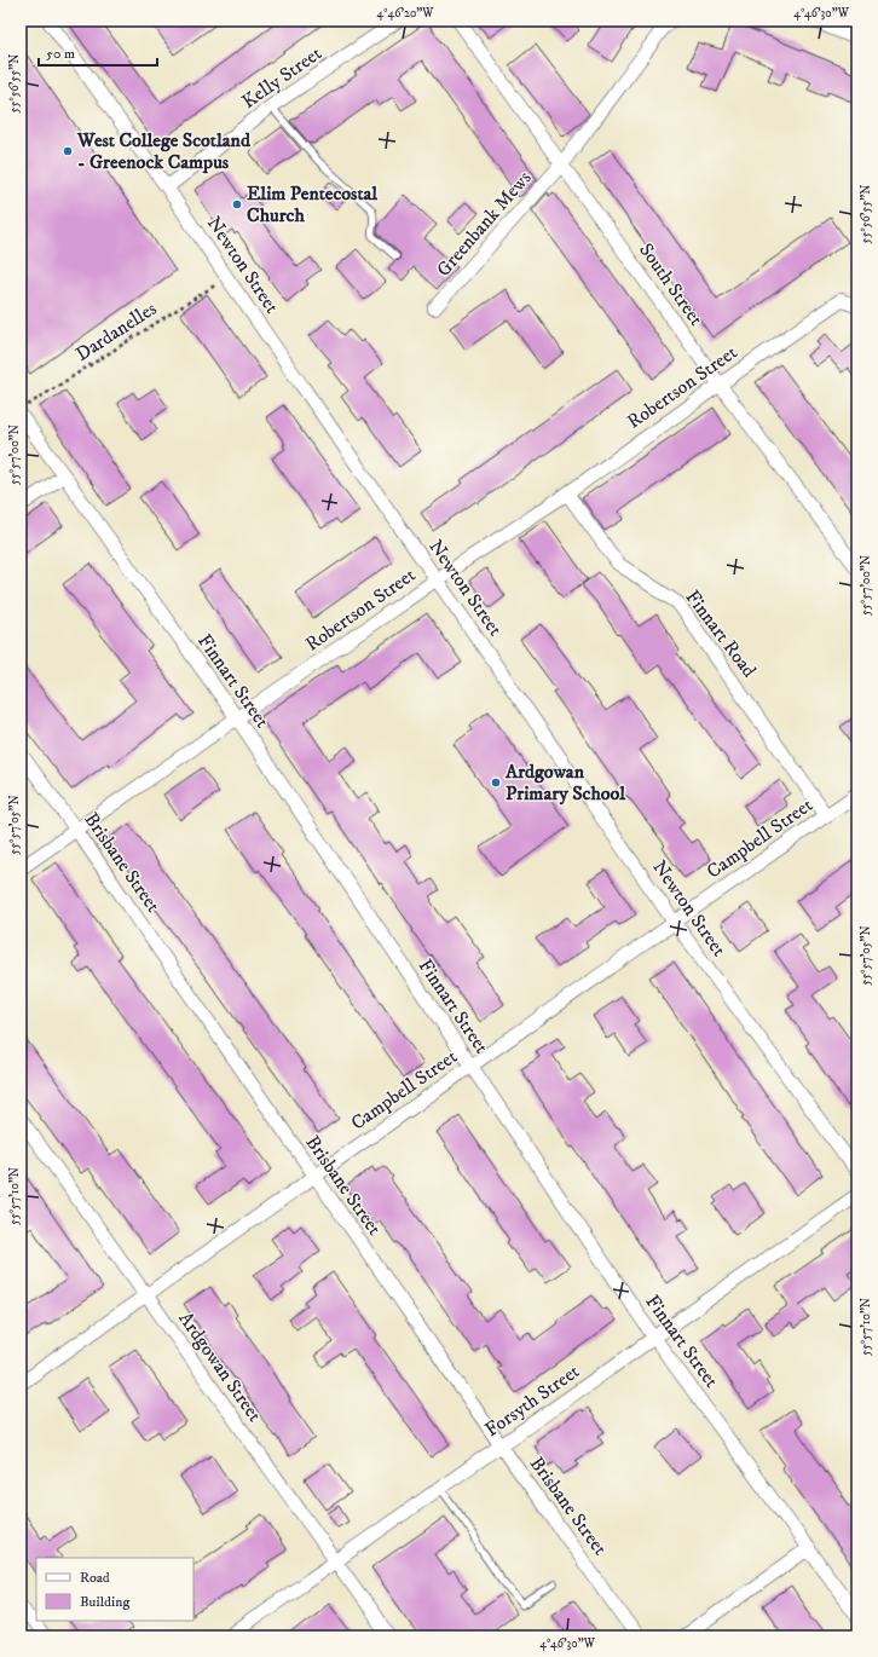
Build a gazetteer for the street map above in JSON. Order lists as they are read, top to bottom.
{
  "streets": {
    "street": [
      "Kelly Street",
      "Greenbank Mews",
      "Newton Street",
      "South Street",
      "Robertson Street",
      "Finnart Road",
      "Finnart Street",
      "Campbell Street",
      "Brisbane Street",
      "Ardgowan Street",
      "Forsyth Street"
    ],
    "path": ["Dardanelles"]
  },
  "crossings": [
    ["Kelly Street", "Newton Street"],
    ["Greenbank Mews", "South Street"],
    ["Newton Street", "Dardanelles"],
    ["Newton Street", "Robertson Street"],
    ["Newton Street", "Campbell Street"],
    ["South Street", "Robertson Street"],
    ["Robertson Street", "Finnart Road"],
    ["Robertson Street", "Finnart Street"],
    ["Robertson Street", "Brisbane Street"],
    ["Finnart Road", "Campbell Street"],
    ["Finnart Street", "Campbell Street"],
    ["Finnart Street", "Forsyth Street"],
    ["Campbell Street", "Brisbane Street"],
    ["Campbell Street", "Ardgowan Street"],
    ["Brisbane Street", "Forsyth Street"],
    ["Ardgowan Street", "Forsyth Street"]
  ],
  "places": ["West College Scotland - Greenock Campus", "Elim Pentecostal Church", "Ardgowan Primary School"],
  "legend": ["Road", "Building"],
  "scale_bar": "50 m",
  "coordinates": [
    "4°46'20\"W",
    "4°46'30\"W",
    "55°56'55\"N",
    "55°57'00\"N",
    "55°57'05\"N",
    "55°57'10\"N"
  ]
}
